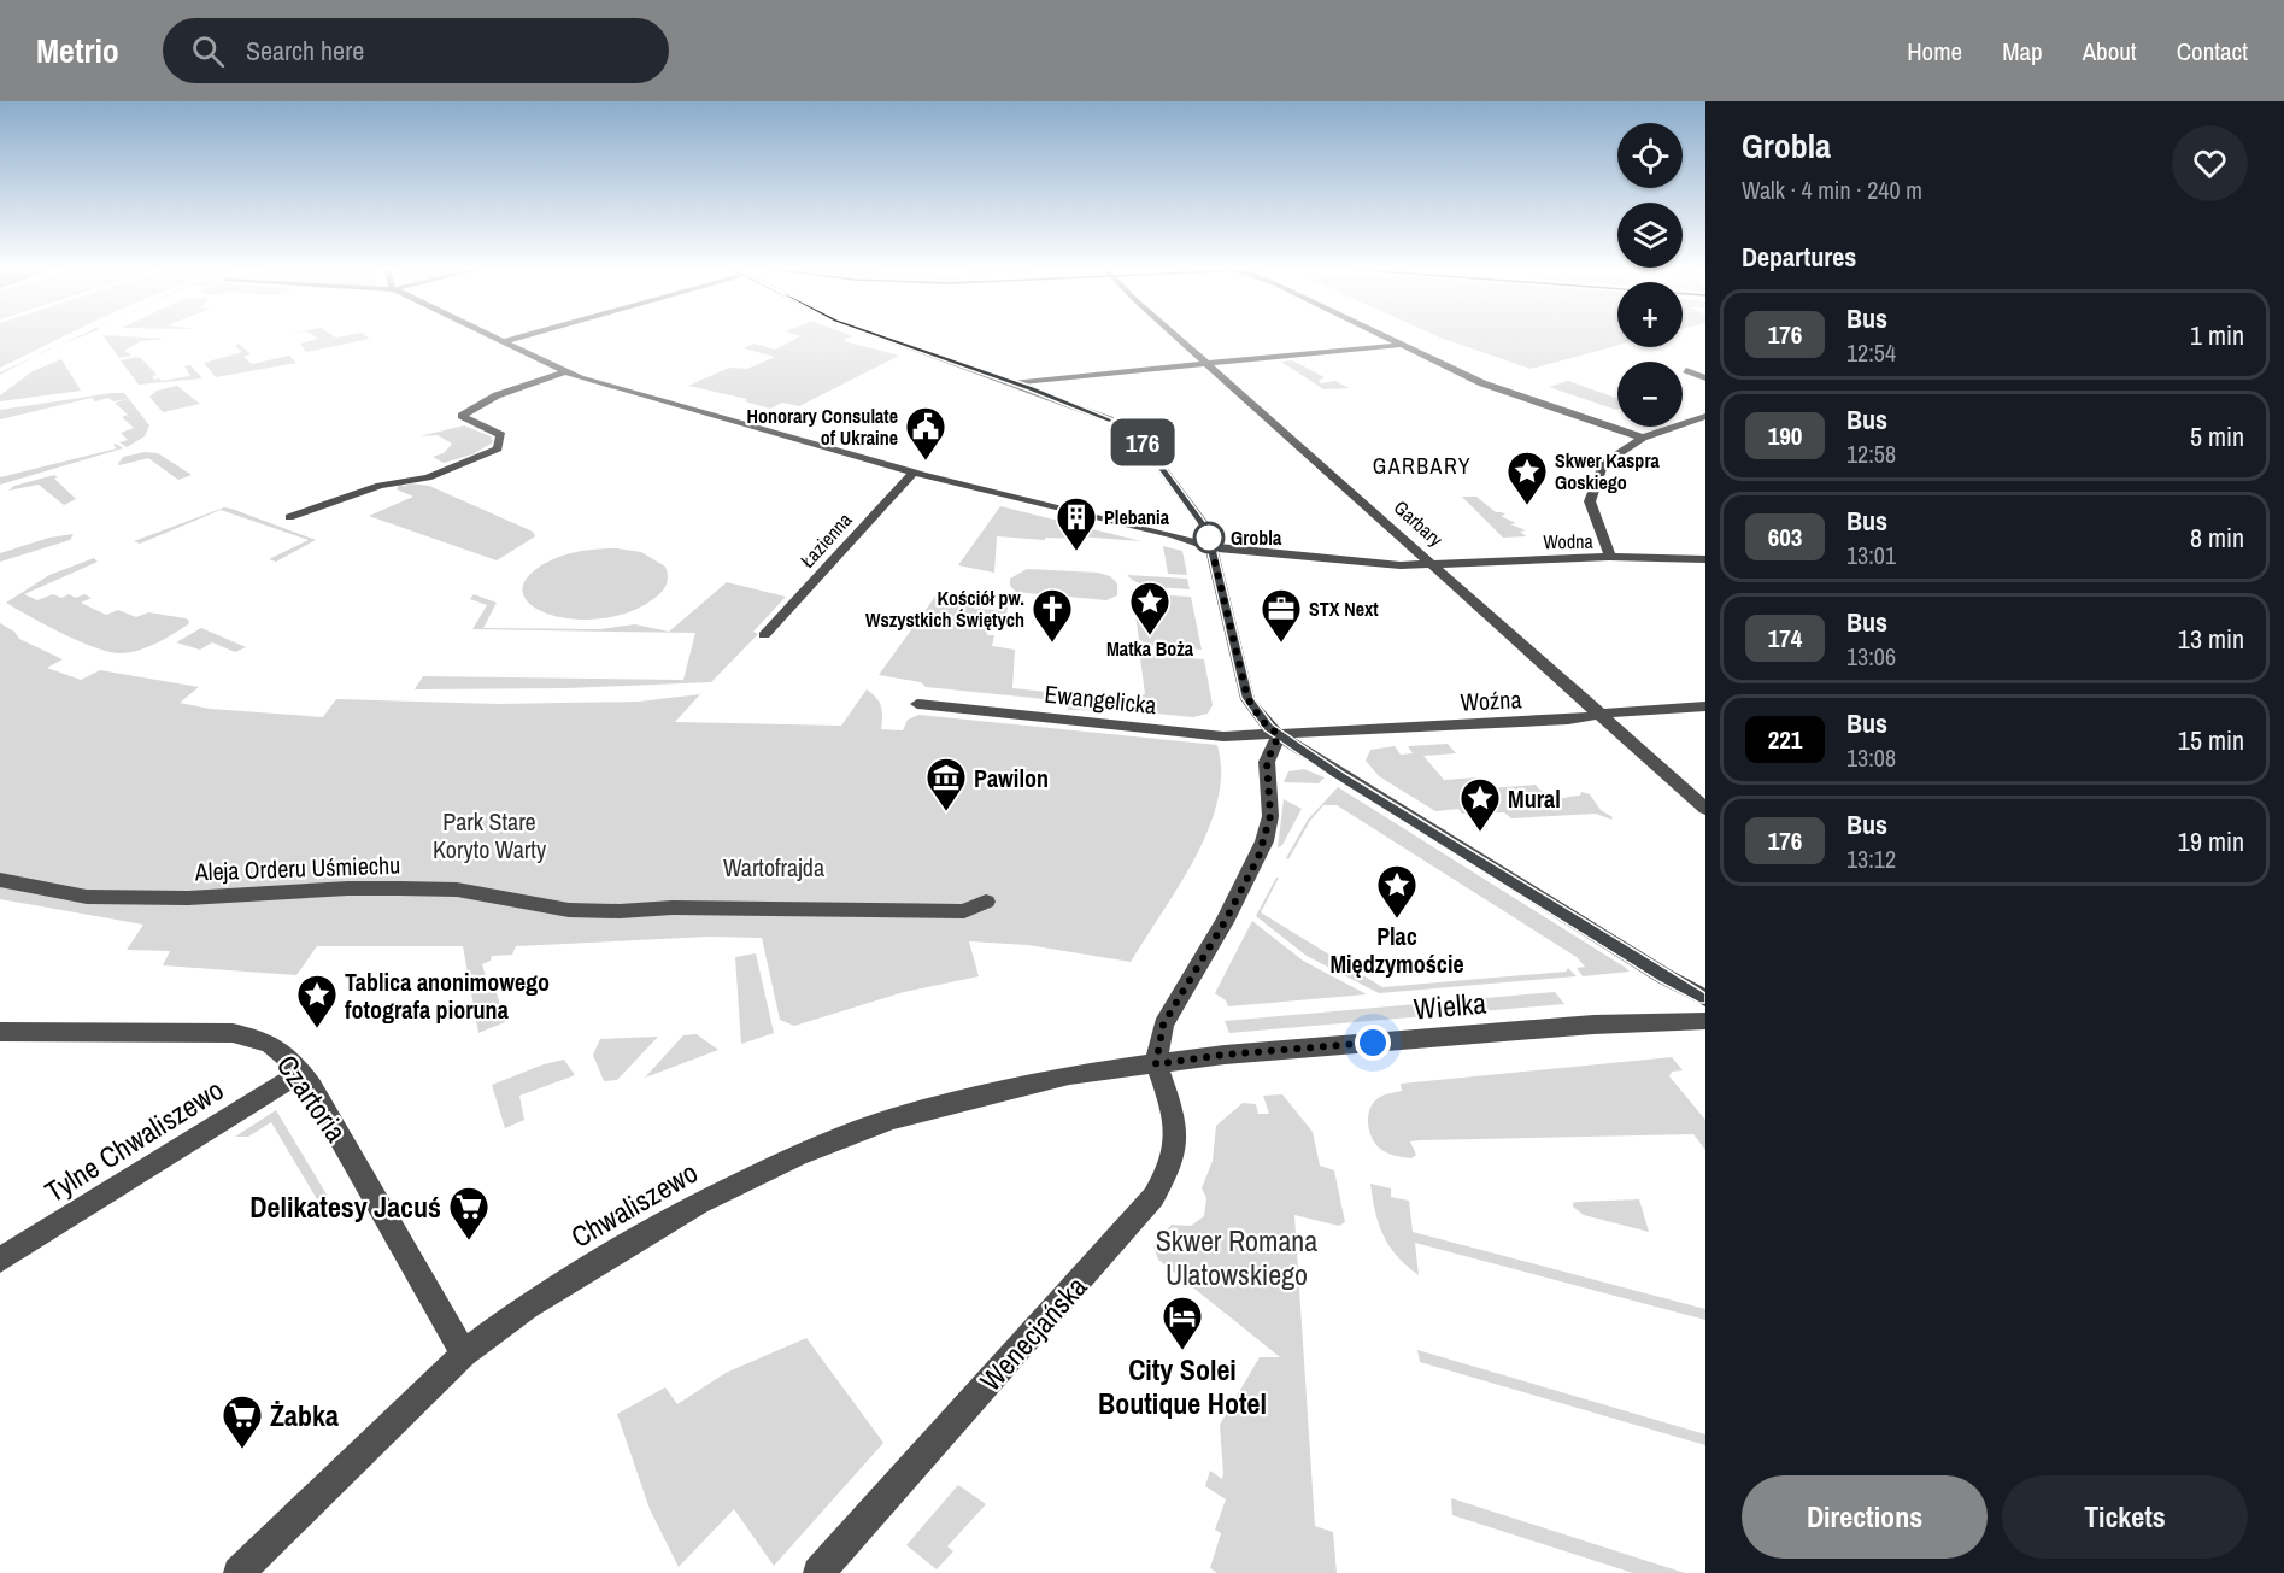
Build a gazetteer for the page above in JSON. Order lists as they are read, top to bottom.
{
  "streets": {
    "street": [
      "Garbary",
      "Łazienna",
      "Wodna",
      "Ewangelicka",
      "Woźna",
      "Aleja Orderu Uśmiechu",
      "Wielka",
      "Czartoria",
      "Tylne Chwaliszewo",
      "Chwaliszewo",
      "Wenecjańska"
    ]
  },
  "crossings": [
    ["Garbary", "Wodna"],
    ["Garbary", "Woźna"],
    ["Ewangelicka", "Woźna"],
    ["Wielka", "Chwaliszewo"],
    ["Wielka", "Wenecjańska"],
    ["Czartoria", "Tylne Chwaliszewo"],
    ["Czartoria", "Chwaliszewo"],
    ["Chwaliszewo", "Wenecjańska"]
  ],
  "districts": ["GARBARY"],
  "parks": ["Park Stare Koryto Warty", "Wartofrajda", "Skwer Romana Ulatowskiego"],
  "places": {
    "public building": ["Honorary Consulate of Ukraine"],
    "place": [
      "Skwer Kaspra Goskiego",
      "Matka Boża",
      "Mural",
      "Plac Międzymoście",
      "Tablica anonimowego fotografa pioruna"
    ],
    "other": ["Grobla"],
    "building": ["Plebania"],
    "church": ["Kościół pw. Wszystkich Świętych"],
    "office": ["STX Next"],
    "museum": ["Pawilon"],
    "supermarket": ["Delikatesy Jacuś", "Żabka"],
    "hotel": ["City Solei Boutique Hotel"]
  },
  "lines": ["bus line 176"],
  "page": {
    "header": "Metrio",
    "search": "Search here",
    "nav": [
      "Home",
      "Map",
      "About",
      "Contact"
    ],
    "on_map": "176",
    "heading": [
      ["Grobla", "Walk · 4 min · 240 m"],
      "Departures"
    ],
    "map_buttons": ["+", "−"],
    "list": [
      {
        "mark": "176",
        "name": "Bus",
        "note": "12:54",
        "value": "1 min"
      },
      {
        "mark": "190",
        "name": "Bus",
        "note": "12:58",
        "value": "5 min"
      },
      {
        "mark": "603",
        "name": "Bus",
        "note": "13:01",
        "value": "8 min"
      },
      {
        "mark": "174",
        "name": "Bus",
        "note": "13:06",
        "value": "13 min"
      },
      {
        "mark": "221",
        "name": "Bus",
        "note": "13:08",
        "value": "15 min"
      },
      {
        "mark": "176",
        "name": "Bus",
        "note": "13:12",
        "value": "19 min"
      }
    ],
    "buttons": ["Directions", "Tickets"]
  }
}
